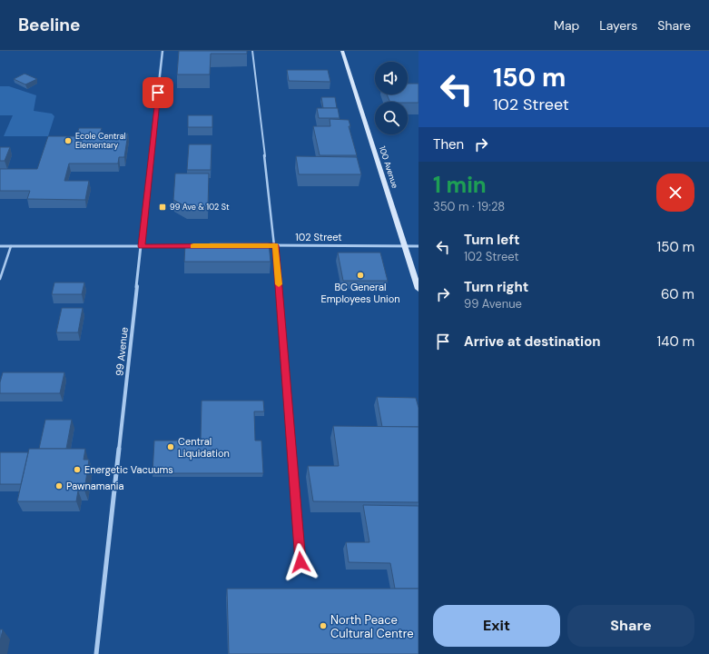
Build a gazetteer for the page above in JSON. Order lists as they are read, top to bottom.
{
  "streets": {
    "main road": ["100 Avenue"],
    "street": ["102 Street", "99 Avenue"]
  },
  "crossings": [
    ["100 Avenue", "102 Street"]
  ],
  "places": {
    "other": [
      "Ecole Central Elementary",
      "BC General Employees Union",
      "Central Liquidation",
      "Energetic Vacuums",
      "Pawnamania",
      "North Peace Cultural Centre"
    ],
    "transit": ["99 Ave & 102 St"]
  },
  "page": {
    "header": "Beeline",
    "nav": ["Map", "Layers", "Share"],
    "turn": ["150 m", "102 Street"],
    "then": "Then",
    "heading": ["1 min", "350 m · 19:28"],
    "list": [
      {
        "name": "Turn left",
        "note": "102 Street",
        "value": "150 m"
      },
      {
        "name": "Turn right",
        "note": "99 Avenue",
        "value": "60 m"
      },
      {
        "name": "Arrive at destination",
        "value": "140 m"
      }
    ],
    "buttons": ["Exit", "Share"]
  }
}
